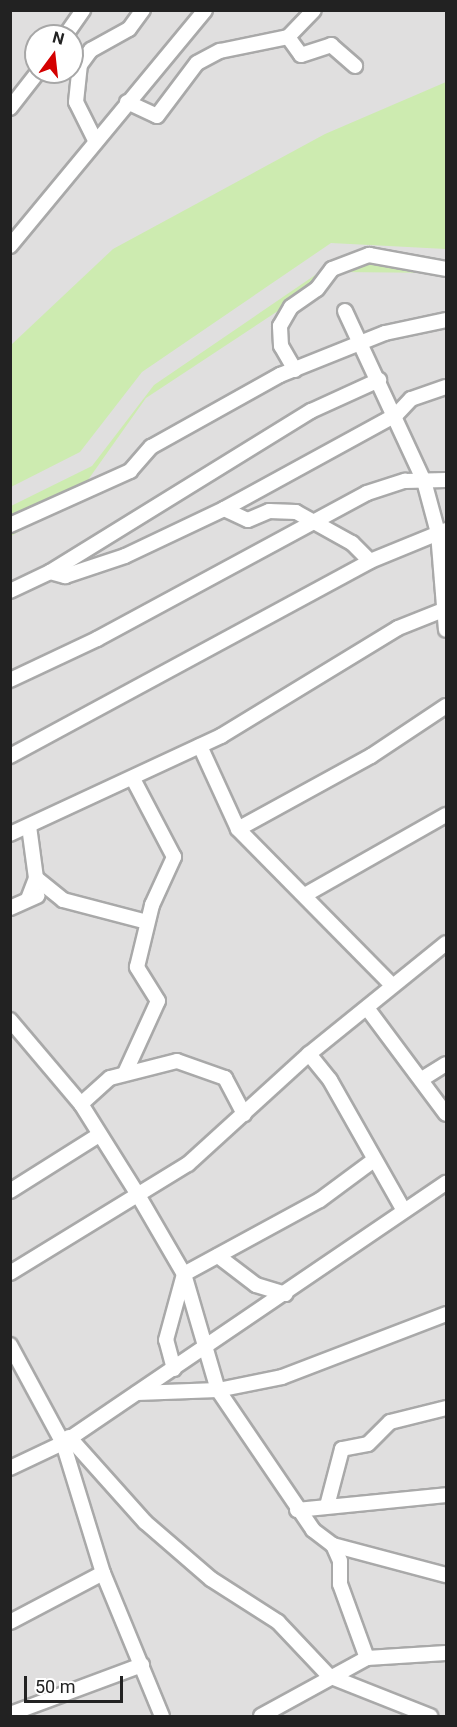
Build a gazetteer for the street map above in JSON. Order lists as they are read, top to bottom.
{
  "scale_bar": "50 m",
  "north": "top"
}
